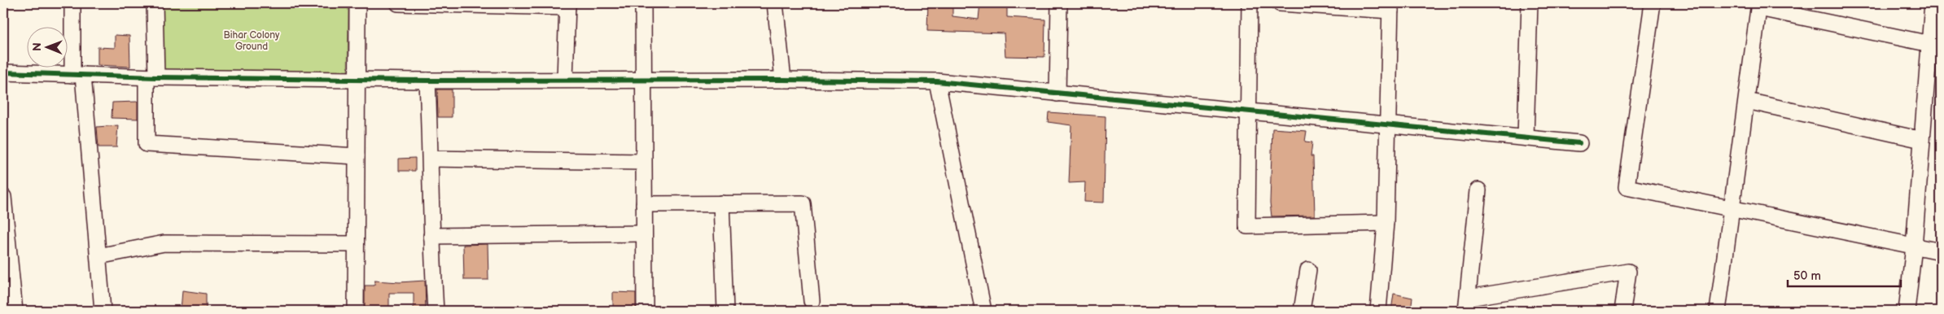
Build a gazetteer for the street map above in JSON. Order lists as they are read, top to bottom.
{
  "parks": ["Bihar Colony Ground"],
  "scale_bar": "50 m",
  "north": "left"
}
